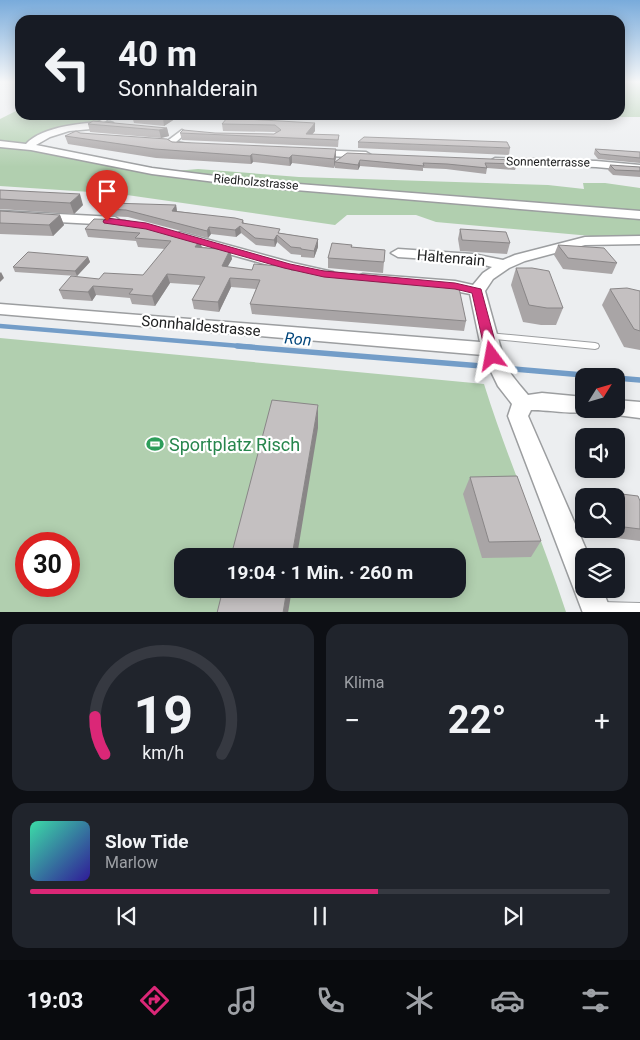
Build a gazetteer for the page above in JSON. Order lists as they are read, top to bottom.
{
  "streets": {
    "street": [
      "Sonnenterrasse",
      "Riedholzstrasse",
      "Haltenrain",
      "Sonnhaldestrasse"
    ]
  },
  "water": ["Ron"],
  "places": {
    "sports": ["Sportplatz Risch"]
  },
  "north": "top right",
  "page": {
    "turn": ["40 m", "Sonnhalderain"],
    "limit": "30",
    "trip": "19:04 · 1 Min. · 260 m",
    "tile": "Klima",
    "heat": ["−", "22°", "+"],
    "song": ["Slow Tide", "Marlow"],
    "tabs": "19:03",
    "gauge": ["19", "km/h"]
  }
}
